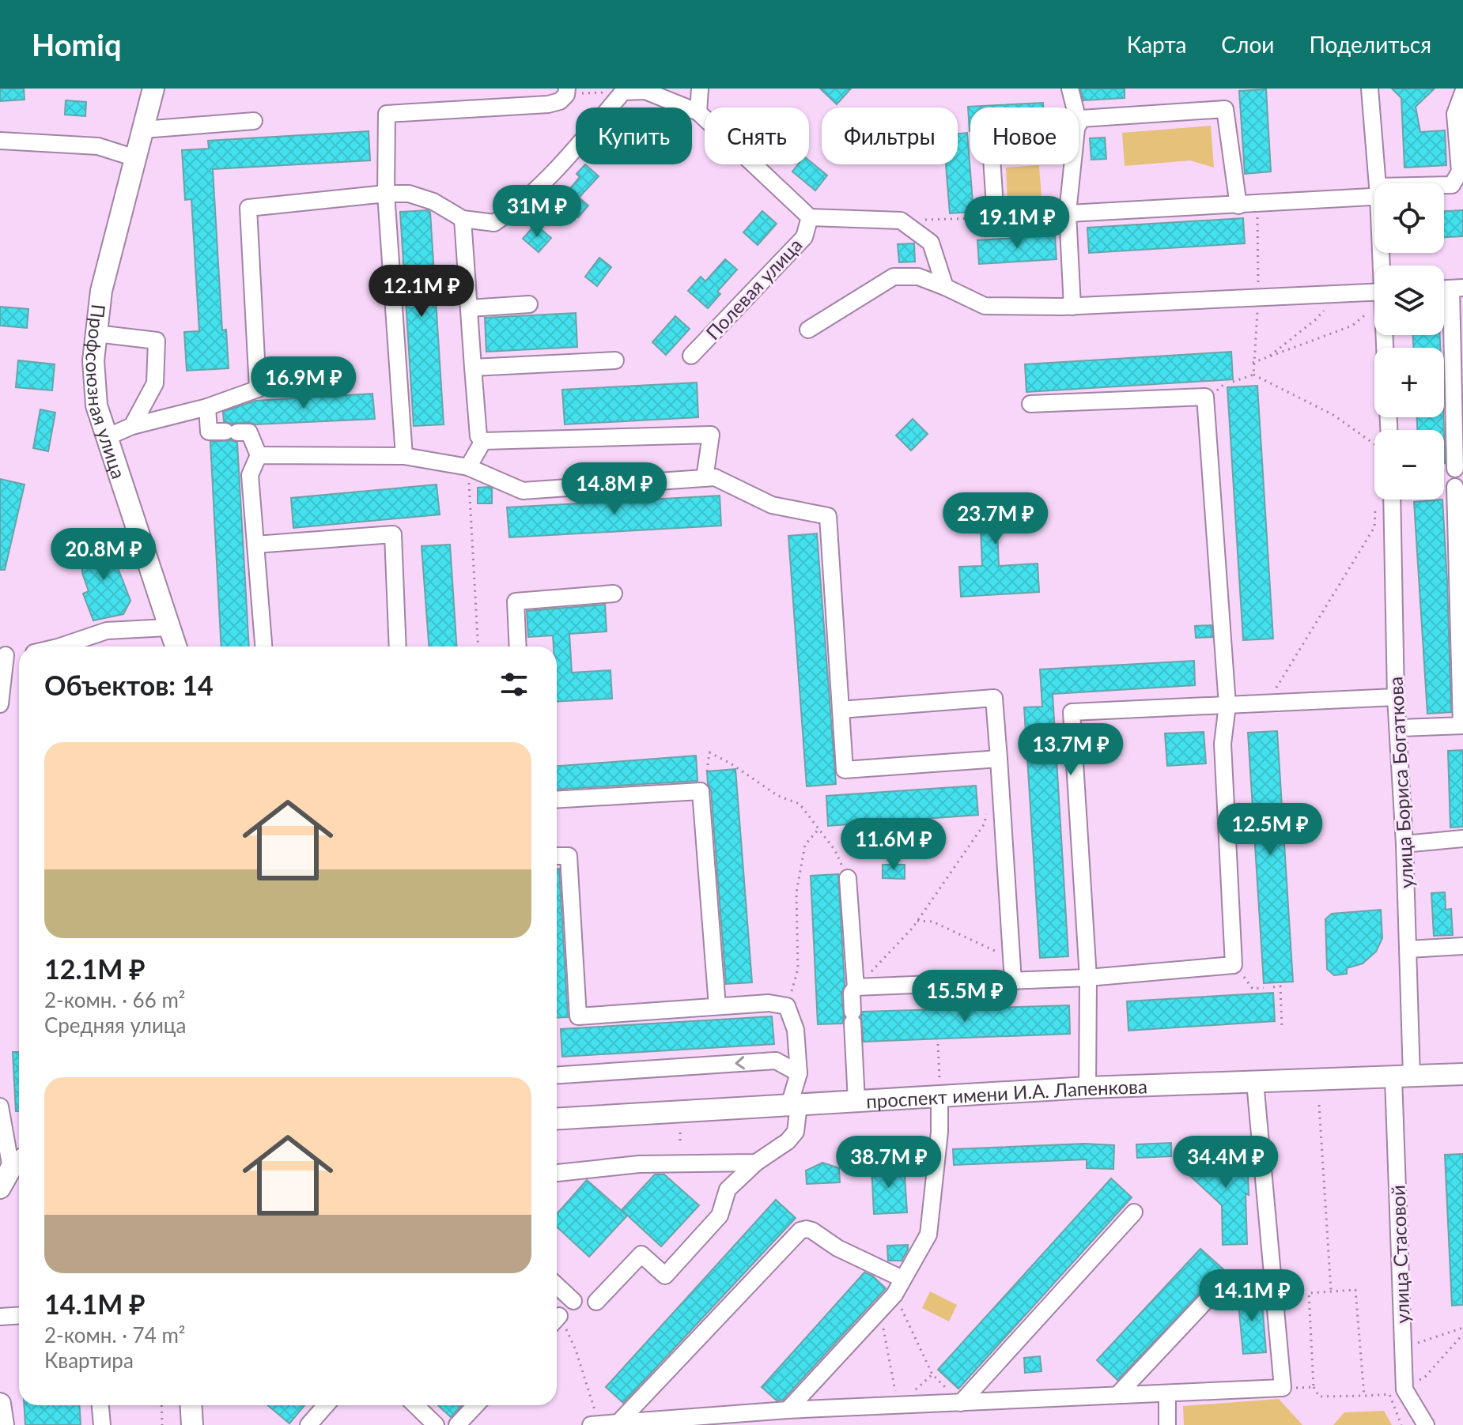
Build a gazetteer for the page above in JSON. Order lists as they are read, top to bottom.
{
  "streets": {
    "main road": ["Профсоюзная улица", "проспект имени И.А. Лапенкова"],
    "street": ["Полевая улица", "улица Бориса Богаткова", "улица Стасовой"]
  },
  "crossings": [
    ["улица Бориса Богаткова", "проспект имени И.А. Лапенкова"],
    ["улица Бориса Богаткова", "улица Стасовой"],
    ["проспект имени И.А. Лапенкова", "улица Стасовой"]
  ],
  "page": {
    "header": "Homiq",
    "nav": ["Карта", "Слои", "Поделиться"],
    "chip": [
      "Купить",
      "Снять",
      "Фильтры",
      "Новое"
    ],
    "map_buttons": ["+", "−"],
    "price": [
      "31M ₽",
      "19.1M ₽",
      "12.1M ₽",
      "16.9M ₽",
      "14.8M ₽",
      "23.7M ₽",
      "20.8M ₽",
      "13.7M ₽",
      "12.5M ₽",
      "11.6M ₽",
      "15.5M ₽",
      "38.7M ₽",
      "34.4M ₽",
      "14.1M ₽"
    ],
    "heading": "Объектов: 14",
    "list": [
      {
        "name": "12.1M ₽",
        "note": "2-комн. · 66 m² · Средняя улица"
      },
      {
        "name": "14.1M ₽",
        "note": "2-комн. · 74 m² · Квартира"
      }
    ]
  }
}
